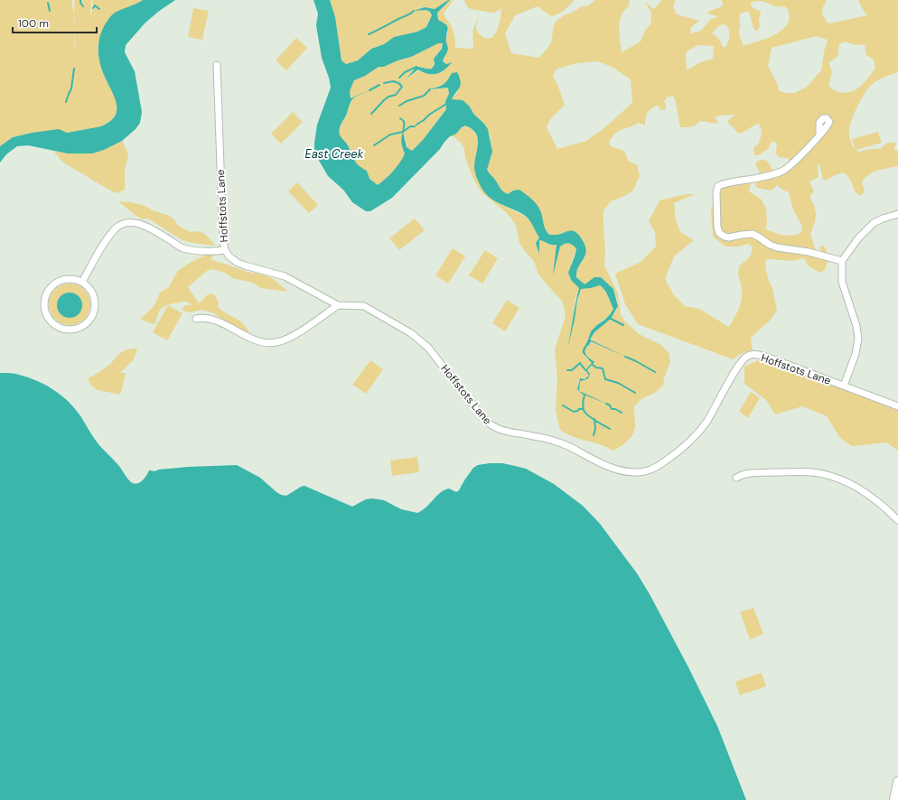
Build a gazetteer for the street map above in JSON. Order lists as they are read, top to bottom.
{
  "streets": {
    "street": ["Hoffstots Lane"]
  },
  "water": ["East Creek"],
  "scale_bar": "100 m"
}
